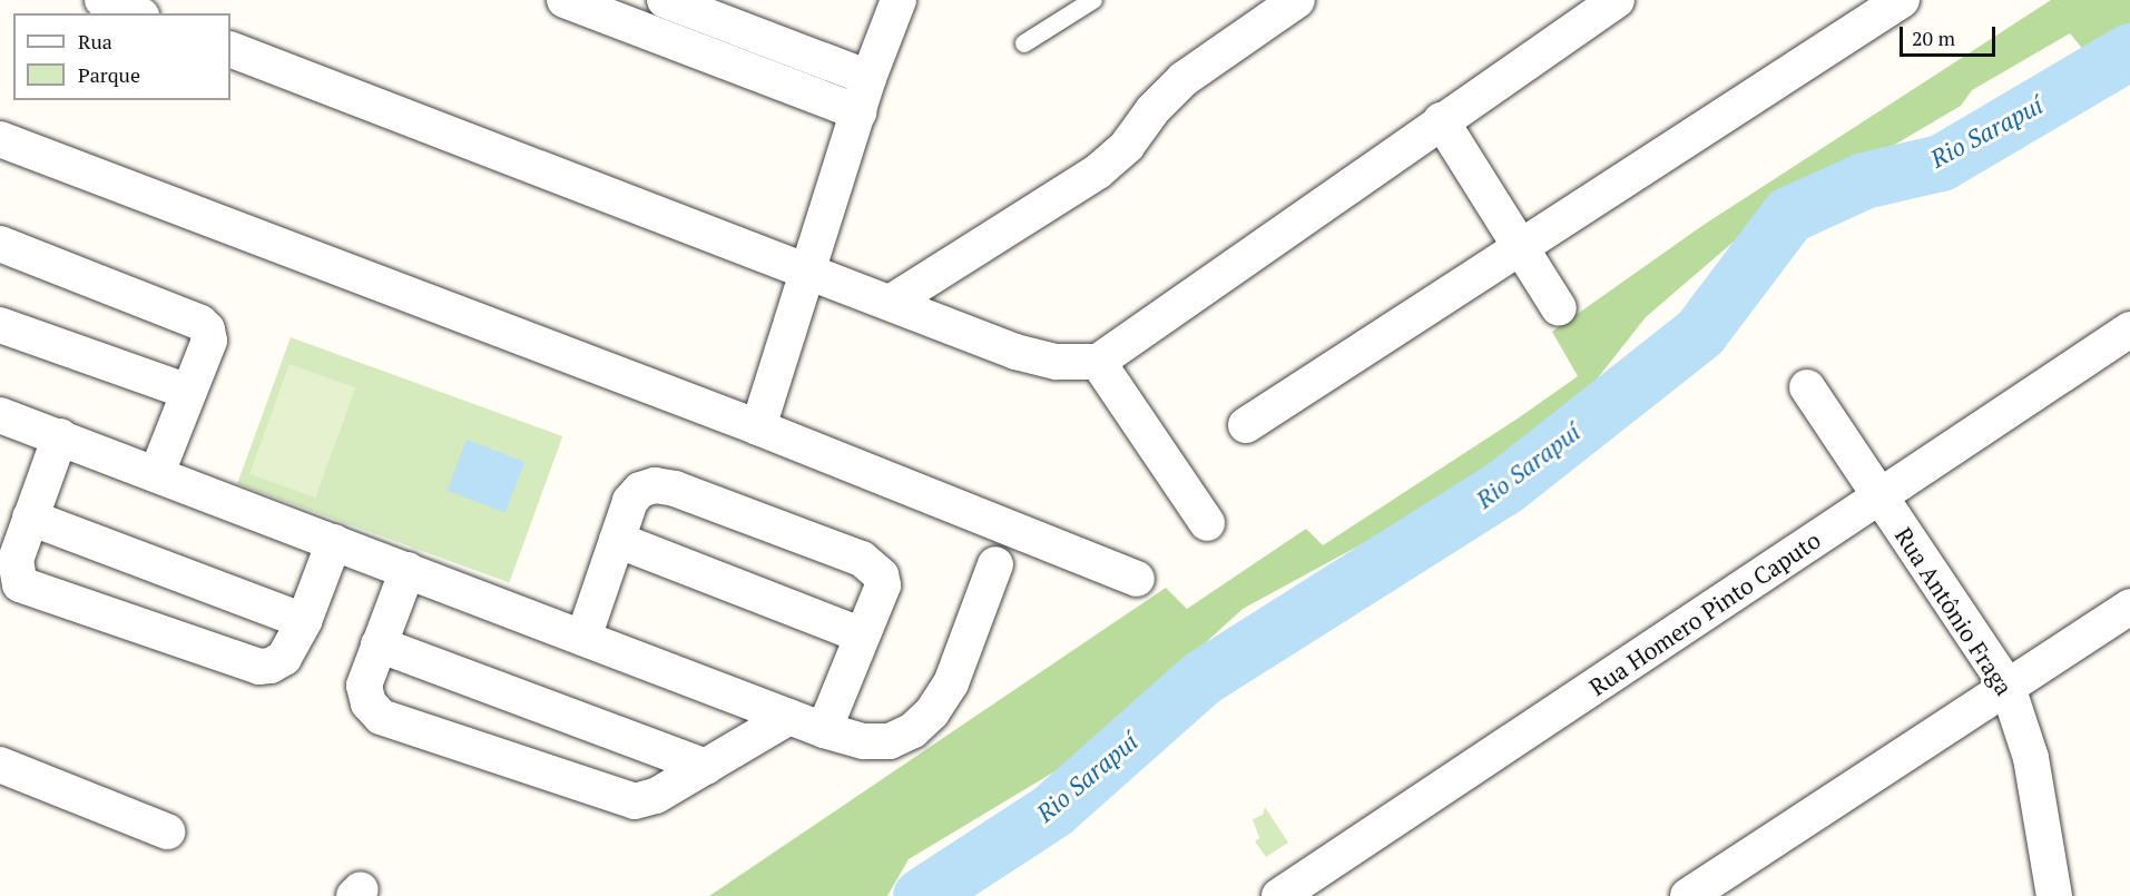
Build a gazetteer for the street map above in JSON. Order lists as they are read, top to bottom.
{
  "streets": {
    "street": ["Rua Antônio Fraga", "Rua Homero Pinto Caputo"]
  },
  "crossings": [
    ["Rua Antônio Fraga", "Rua Homero Pinto Caputo"]
  ],
  "water": ["Rio Sarapuí"],
  "legend": ["Rua", "Parque"],
  "scale_bar": "20 m"
}
